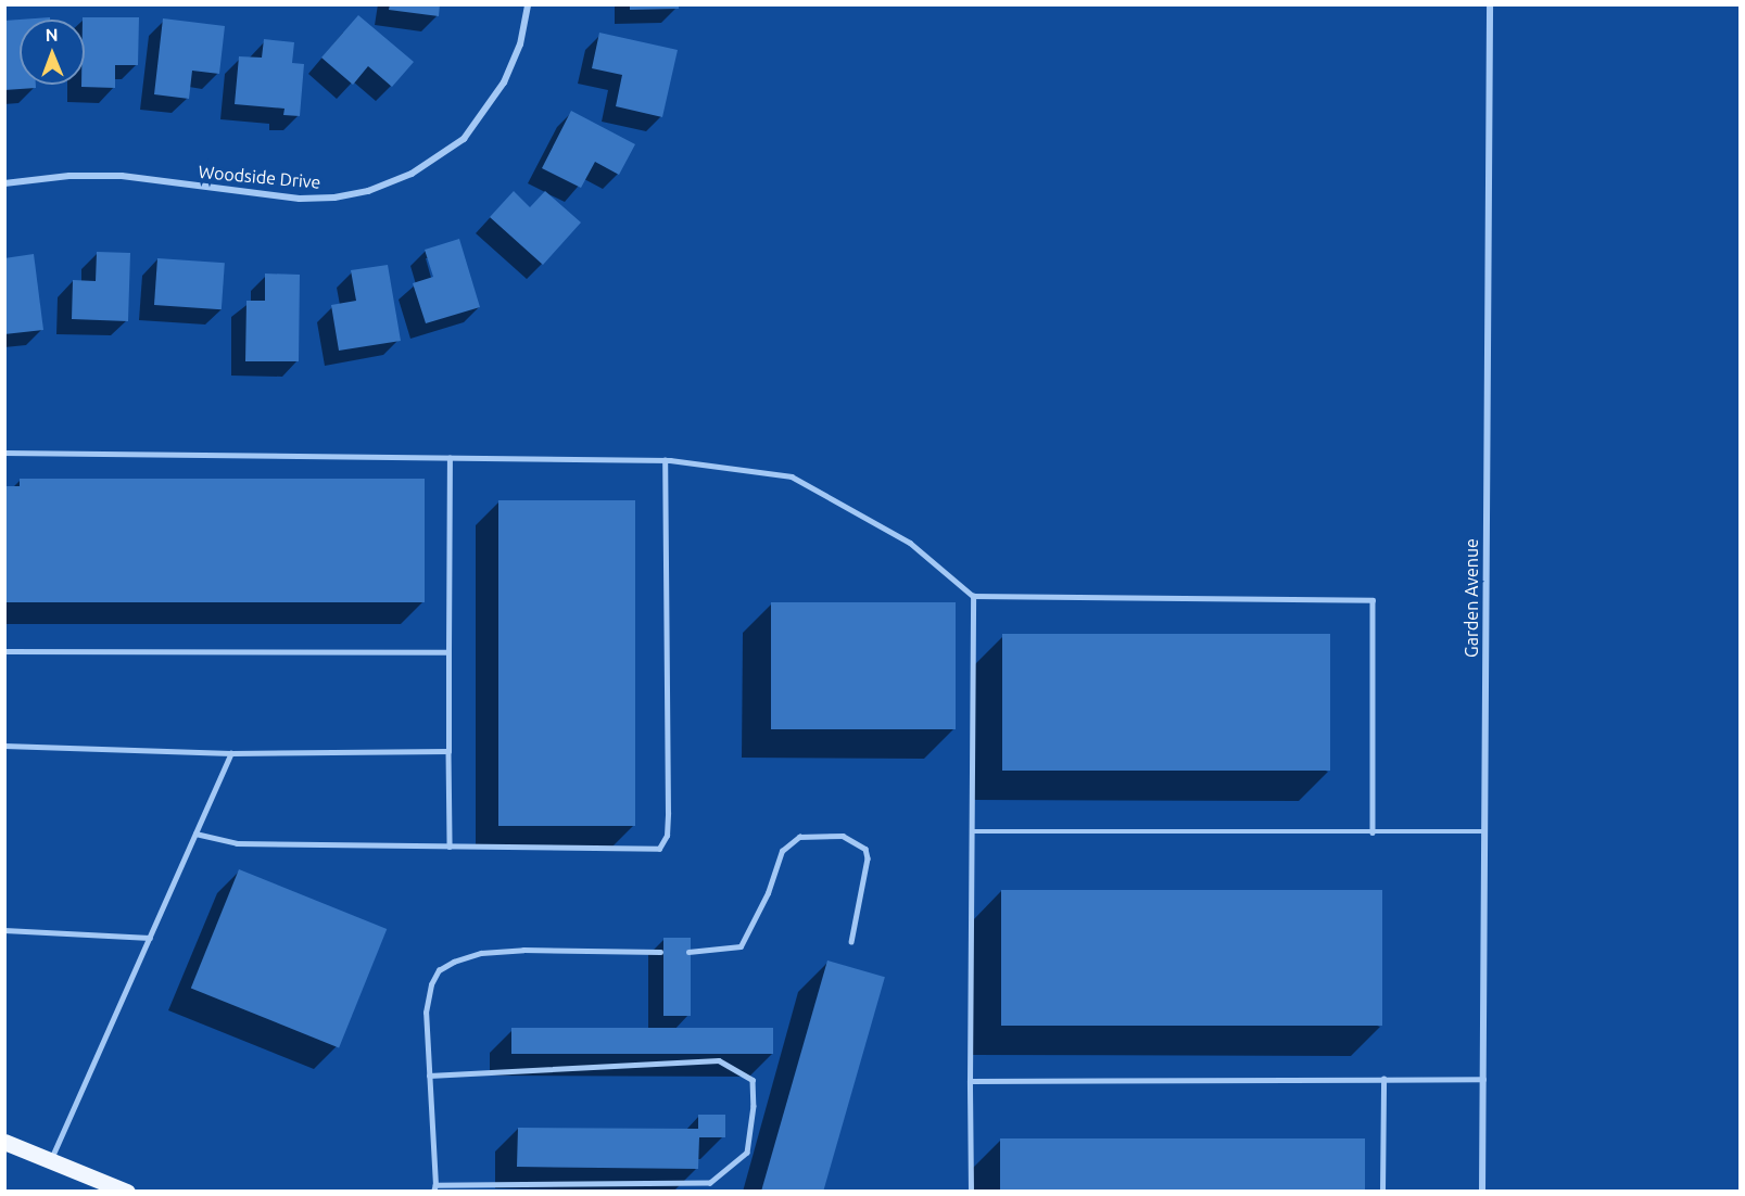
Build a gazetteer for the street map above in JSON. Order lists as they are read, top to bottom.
{
  "streets": {
    "street": ["Woodside Drive", "Garden Avenue"]
  },
  "north": "top"
}
